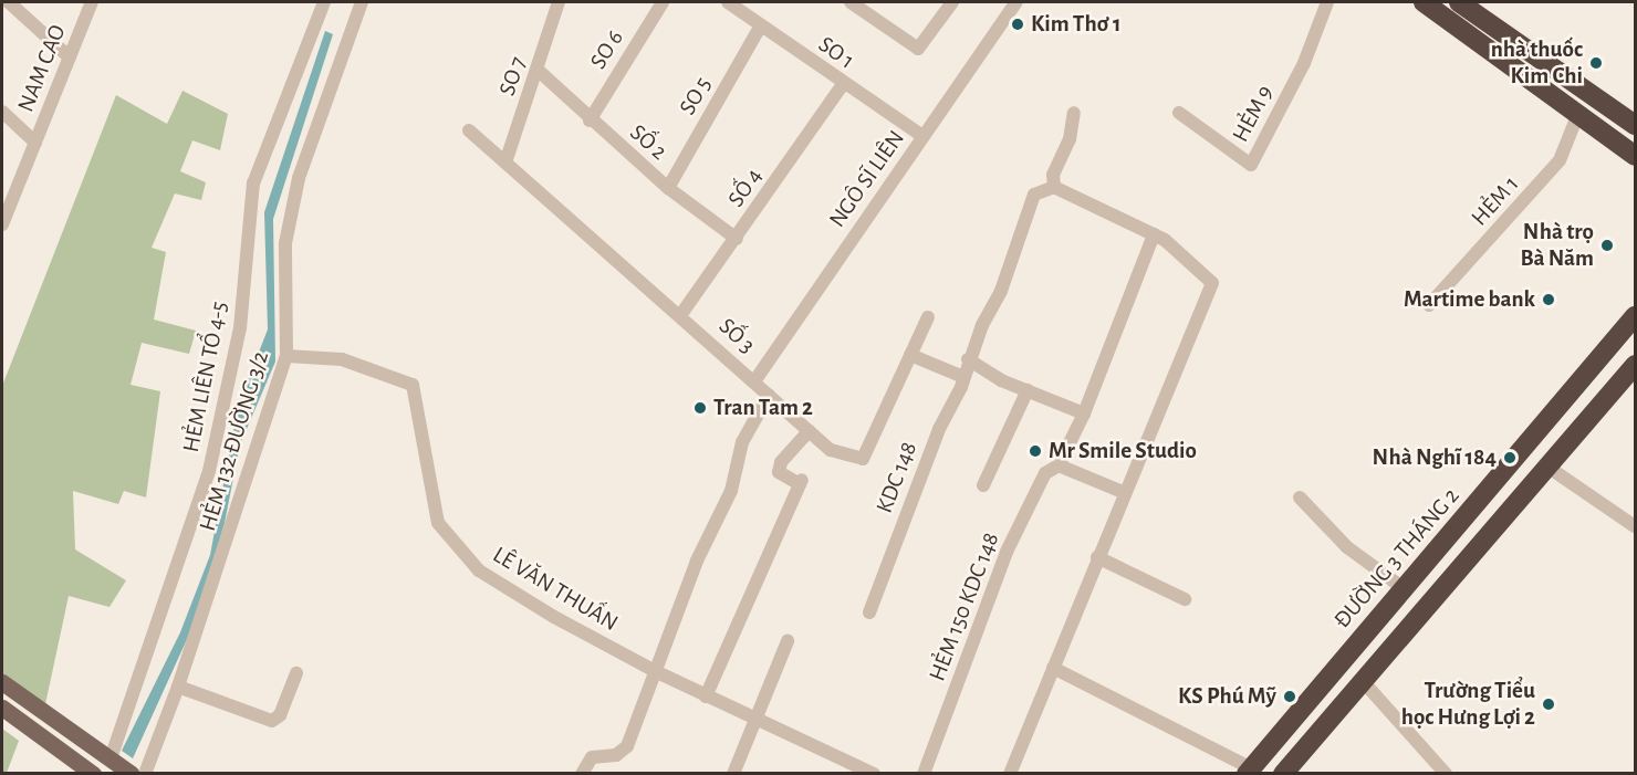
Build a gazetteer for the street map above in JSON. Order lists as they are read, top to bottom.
{
  "streets": {
    "highway": ["ĐƯỜNG 3 THÁNG 2"],
    "street": [
      "SO 6",
      "SO 1",
      "NAM CAO",
      "SO 7",
      "SO 5",
      "HẺM 9",
      "SỐ 2",
      "NGÔ SĨ LIÊN",
      "SỐ 4",
      "HẺM 1",
      "SỐ 3",
      "HẺM LIÊN TỔ 4-5",
      "HẺM 132 ĐƯỜNG 3/2",
      "KDC 148",
      "LÊ VĂN THUẤN",
      "HẺM 150 KDC 148"
    ]
  },
  "crossings": [
    ["SO 6", "SỐ 2"],
    ["SO 1", "SO 5"],
    ["SO 1", "NGÔ SĨ LIÊN"],
    ["SO 1", "SỐ 4"],
    ["SO 7", "SỐ 2"],
    ["SO 7", "SỐ 3"],
    ["SO 5", "SỐ 2"],
    ["SỐ 2", "SỐ 4"],
    ["NGÔ SĨ LIÊN", "SỐ 3"],
    ["SỐ 4", "SỐ 3"],
    ["HẺM 132 ĐƯỜNG 3/2", "LÊ VĂN THUẤN"]
  ],
  "places": [
    "Kim Thơ 1",
    "nhà thuốc Kim Chi",
    "Nhà trọ Bà Năm",
    "Martime bank",
    "Tran Tam 2",
    "Mr Smile Studio",
    "Nhà Nghĩ 184",
    "KS Phú Mỹ",
    "Trường Tiểu học Hưng Lợi 2"
  ]
}
